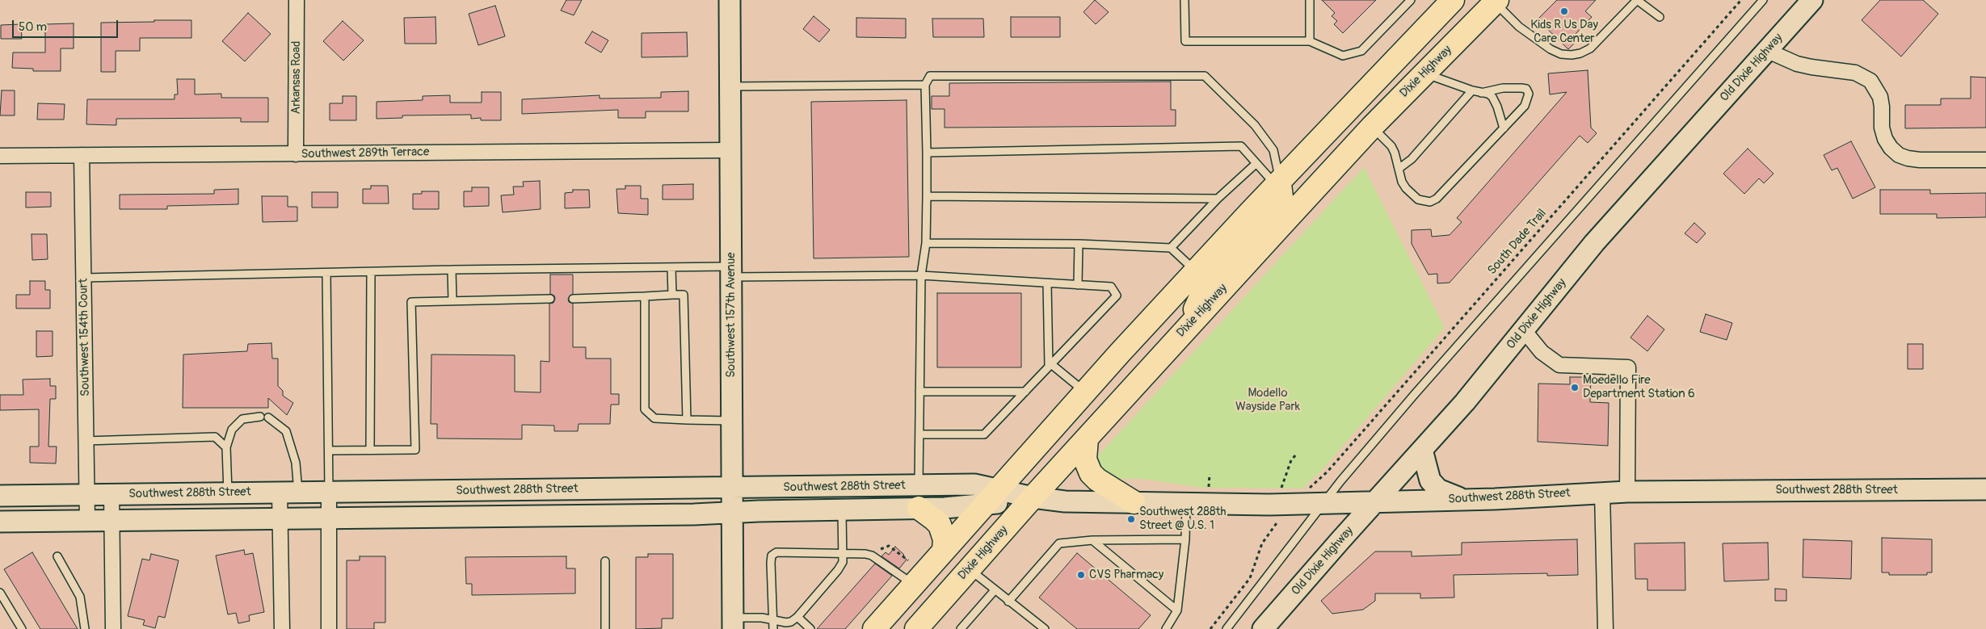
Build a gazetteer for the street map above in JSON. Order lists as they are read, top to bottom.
{
  "streets": {
    "highway": ["Dixie Highway"],
    "street": [
      "Old Dixie Highway",
      "Arkansas Road",
      "Southwest 289th Terrace",
      "Southwest 157th Avenue",
      "Southwest 154th Court",
      "Southwest 288th Street"
    ],
    "path": ["South Dade Trail"]
  },
  "crossings": [
    ["Old Dixie Highway", "Southwest 288th Street"],
    ["Dixie Highway", "Southwest 288th Street"],
    ["Arkansas Road", "Southwest 289th Terrace"],
    ["Southwest 289th Terrace", "Southwest 157th Avenue"],
    ["Southwest 289th Terrace", "Southwest 154th Court"],
    ["Southwest 157th Avenue", "Southwest 288th Street"],
    ["Southwest 154th Court", "Southwest 288th Street"]
  ],
  "parks": ["Modello Wayside Park"],
  "places": [
    "Kids R Us Day Care Center",
    "Moedello Fire Department Station 6",
    "Southwest 288th Street @ U.S. 1",
    "CVS Pharmacy"
  ],
  "scale_bar": "50 m"
}
